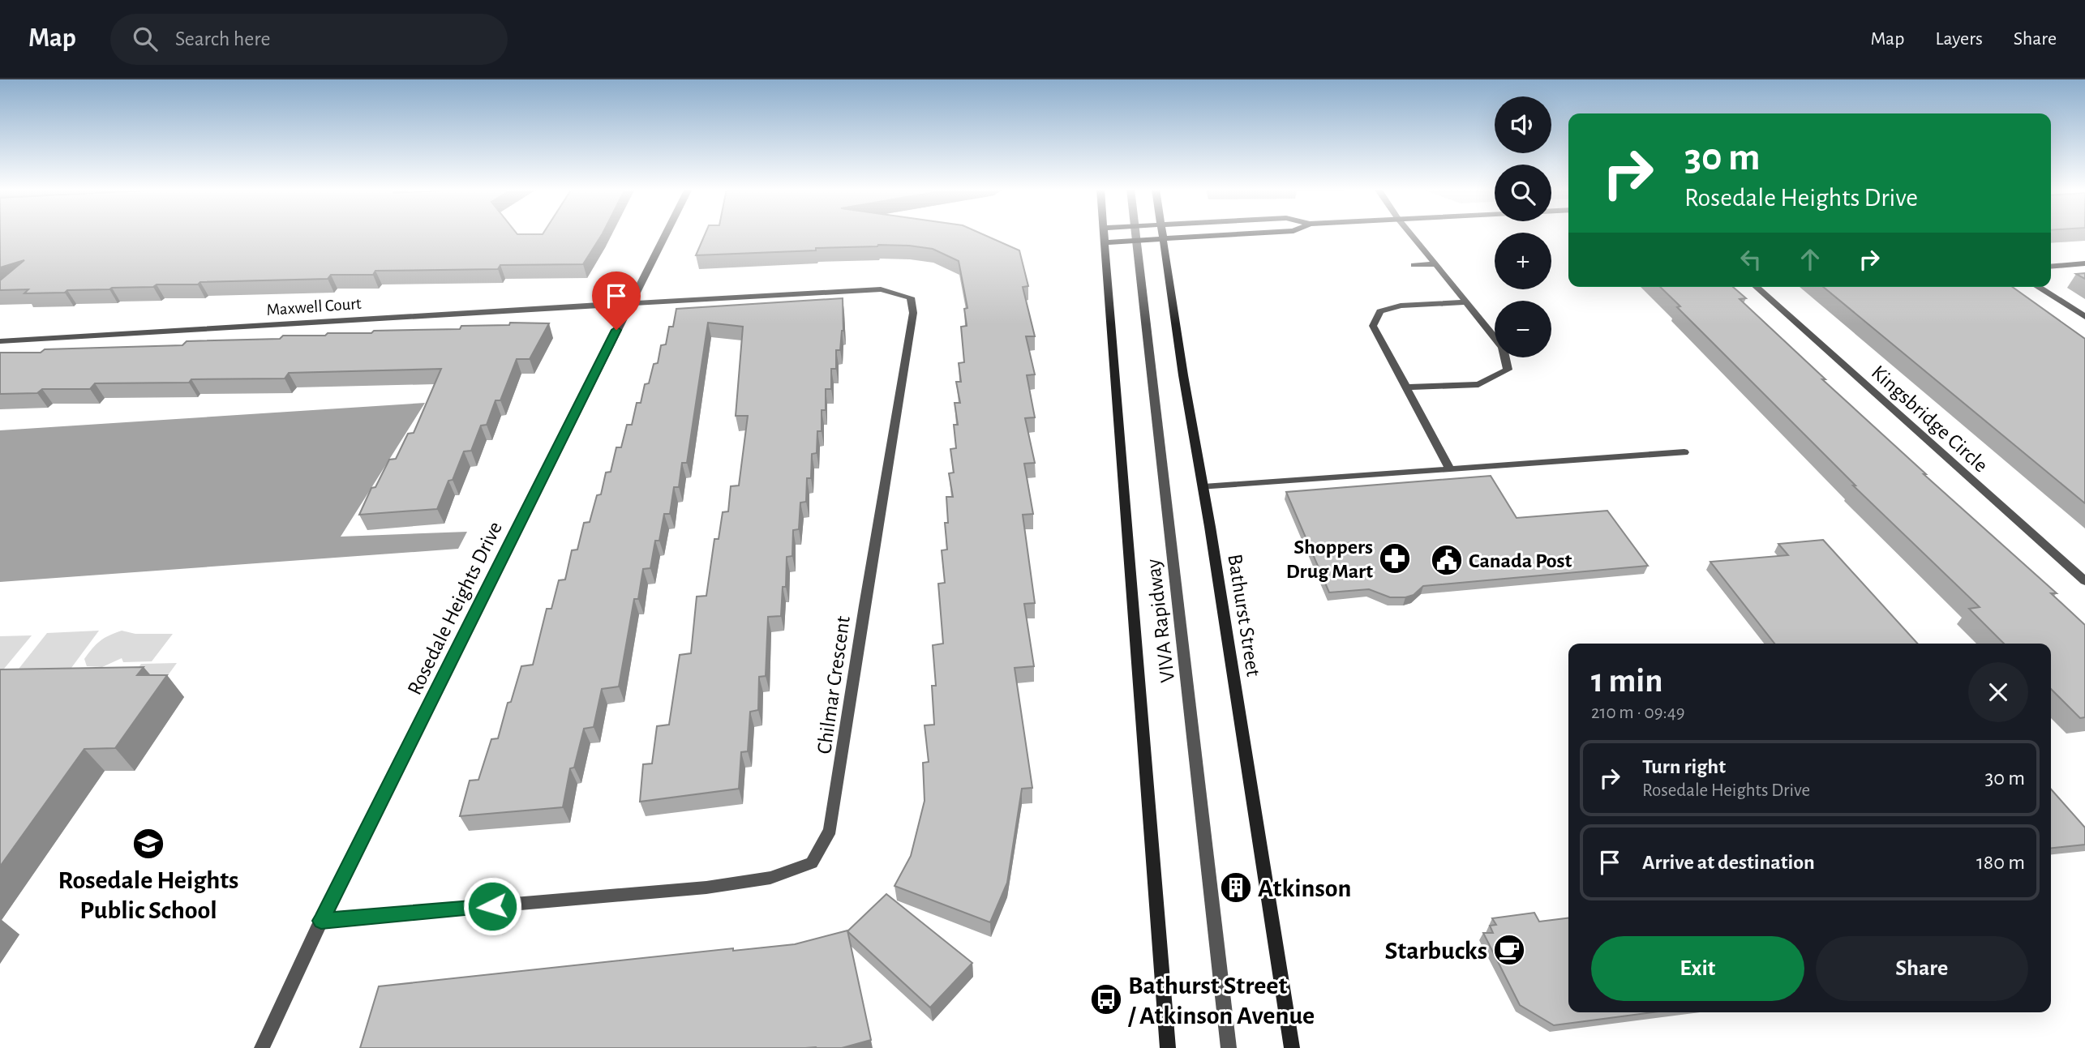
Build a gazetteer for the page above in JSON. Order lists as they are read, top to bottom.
{
  "streets": {
    "main road": ["Bathurst Street"],
    "street": [
      "Maxwell Court",
      "Kingsbridge Circle",
      "Rosedale Heights Drive",
      "VIVA Rapidway",
      "Chilmar Crescent"
    ]
  },
  "crossings": [
    ["Maxwell Court", "Rosedale Heights Drive"],
    ["Maxwell Court", "Chilmar Crescent"],
    ["Rosedale Heights Drive", "Chilmar Crescent"]
  ],
  "places": {
    "pharmacy": ["Shoppers Drug Mart"],
    "public building": ["Canada Post"],
    "school or university": ["Rosedale Heights Public School"],
    "building": ["Atkinson"],
    "cafe": ["Starbucks"],
    "bus stop": ["Bathurst Street / Atkinson Avenue"]
  },
  "page": {
    "header": "Map",
    "search": "Search here",
    "nav": ["Map", "Layers", "Share"],
    "map_buttons": ["+", "−"],
    "turn": ["30 m", "Rosedale Heights Drive"],
    "heading": ["1 min", "210 m · 09:49"],
    "list": [
      {
        "name": "Turn right",
        "note": "Rosedale Heights Drive",
        "value": "30 m"
      },
      {
        "name": "Arrive at destination",
        "value": "180 m"
      }
    ],
    "buttons": ["Exit", "Share"]
  }
}
